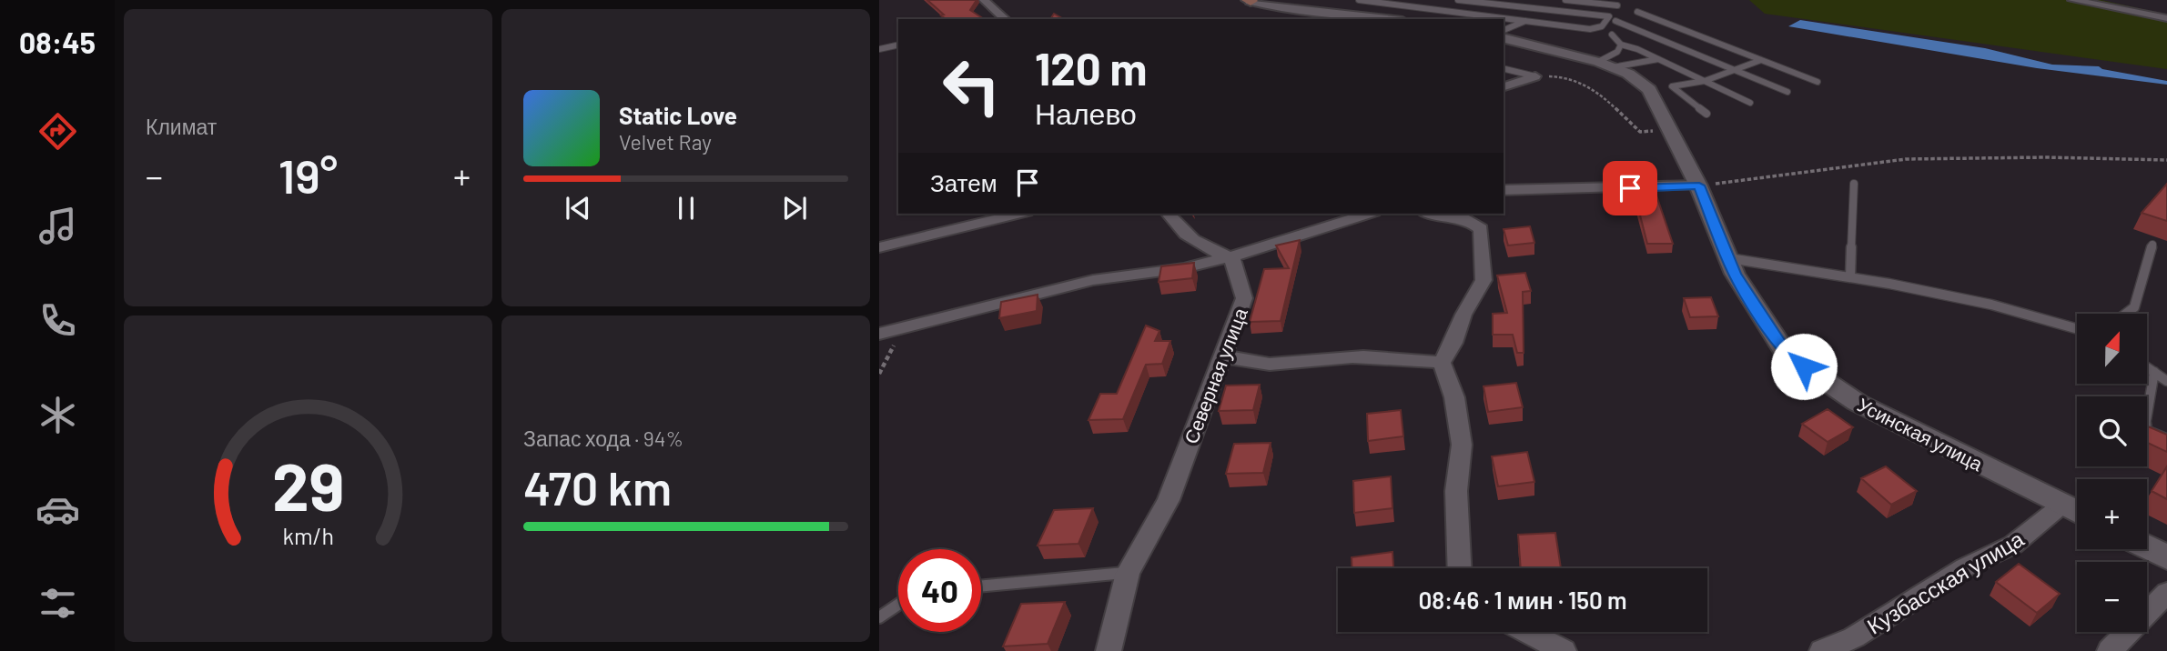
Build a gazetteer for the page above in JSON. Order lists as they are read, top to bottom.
{
  "streets": {
    "street": ["Северная улица", "Усинская улица", "Кузбасская улица"]
  },
  "crossings": [
    ["Усинская улица", "Кузбасская улица"]
  ],
  "north": "top",
  "page": {
    "tabs": "08:45",
    "tile": [
      "Климат",
      ["Запас хода · 94%", "470 km"]
    ],
    "turn": ["120 m", "Налево"],
    "song": ["Static Love", "Velvet Ray"],
    "heat": ["−", "19°", "+"],
    "then": "Затем",
    "map_buttons": ["+", "−"],
    "limit": "40",
    "trip": "08:46 · 1 мин · 150 m",
    "gauge": ["29", "km/h"]
  }
}
